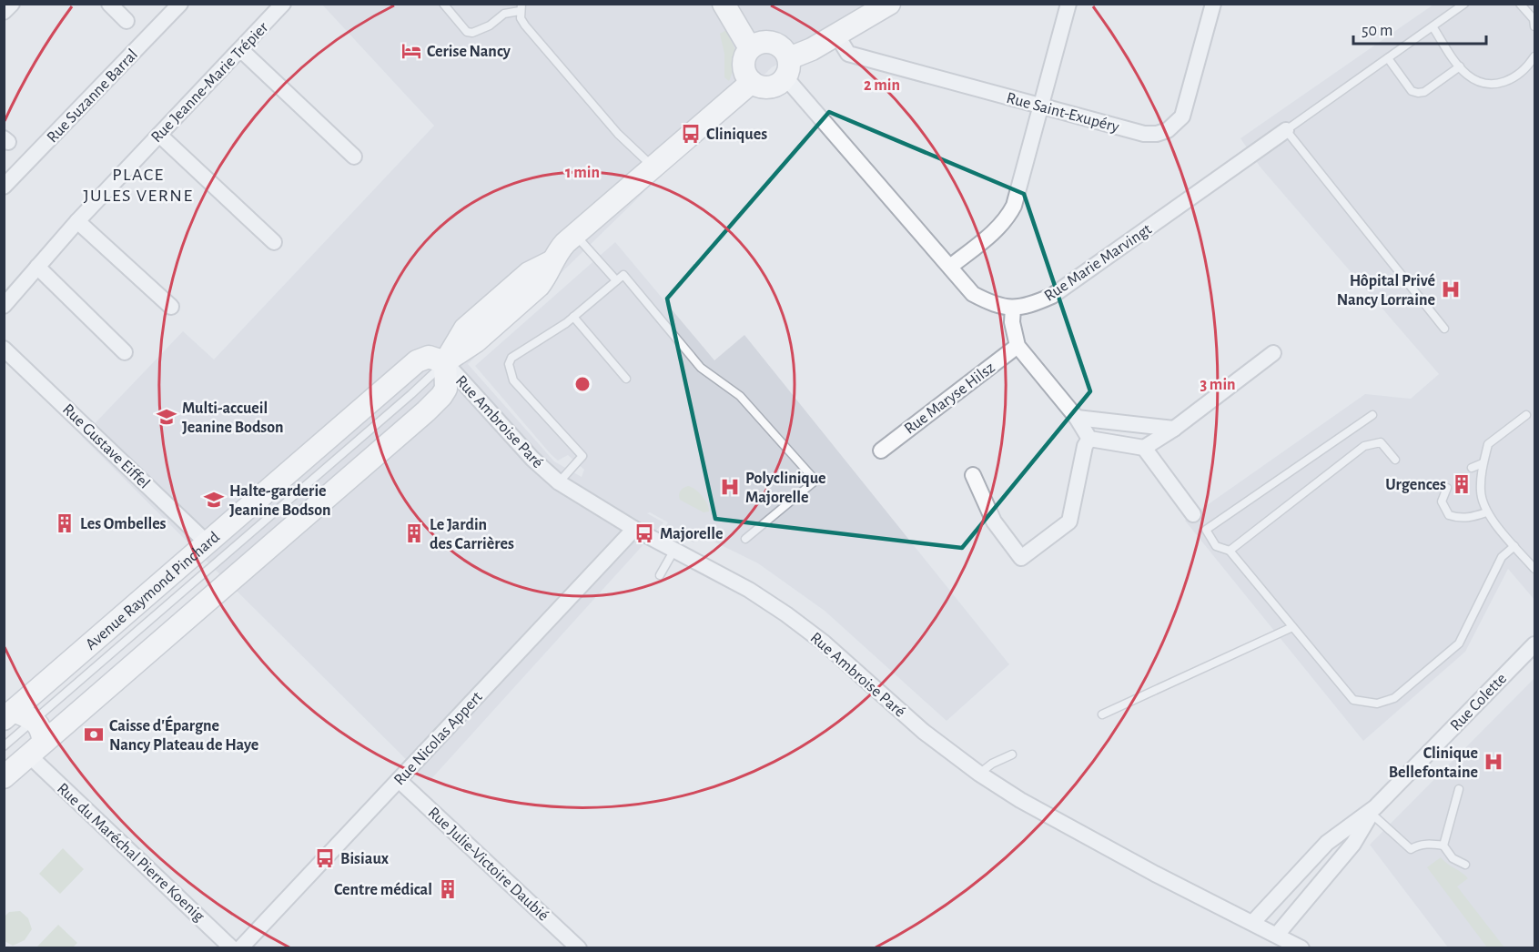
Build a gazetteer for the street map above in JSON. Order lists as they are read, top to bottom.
{
  "streets": {
    "street": [
      "Rue Jeanne-Marie Trépier",
      "Rue Suzanne Barral",
      "Rue Saint-Exupéry",
      "Rue Marie Marvingt",
      "Rue Maryse Hilsz",
      "Rue Ambroise Paré",
      "Rue Gustave Eiffel",
      "Avenue Raymond Pinchard",
      "Rue Colette",
      "Rue Nicolas Appert",
      "Rue du Maréchal Pierre Koenig",
      "Rue Julie-Victoire Daubié"
    ]
  },
  "crossings": [
    ["Rue Marie Marvingt", "Avenue Raymond Pinchard"],
    ["Rue Ambroise Paré", "Avenue Raymond Pinchard"],
    ["Rue Ambroise Paré", "Rue Colette"],
    ["Rue Ambroise Paré", "Rue Nicolas Appert"],
    ["Rue Gustave Eiffel", "Avenue Raymond Pinchard"],
    ["Rue Nicolas Appert", "Rue Julie-Victoire Daubié"]
  ],
  "districts": ["PLACE JULES VERNE"],
  "places": {
    "hotel": ["Cerise Nancy"],
    "bus stop": ["Cliniques", "Majorelle", "Bisiaux"],
    "hospital": ["Hôpital Privé Nancy Lorraine", "Polyclinique Majorelle", "Clinique Bellefontaine"],
    "school or university": ["Multi-accueil Jeanine Bodson", "Halte-garderie Jeanine Bodson"],
    "building": [
      "Urgences",
      "Les Ombelles",
      "Le Jardin des Carrières",
      "Centre médical"
    ],
    "bank": ["Caisse d'Épargne Nancy Plateau de Haye"]
  },
  "scale_bar": "50 m",
  "rings": ["2 min", "1 min", "3 min"]
}
